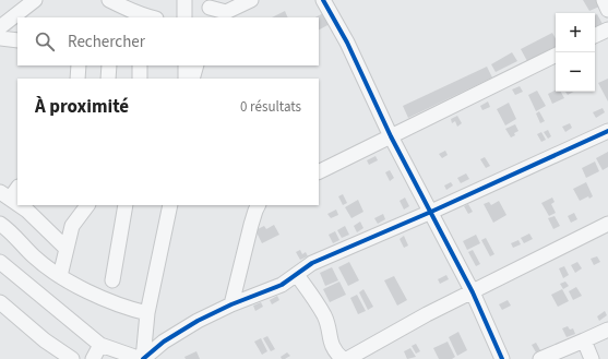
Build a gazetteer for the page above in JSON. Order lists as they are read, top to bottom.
{
  "page": {
    "map_buttons": ["+", "−"],
    "search": "Rechercher",
    "heading": ["À proximité", "0 résultats"]
  }
}
